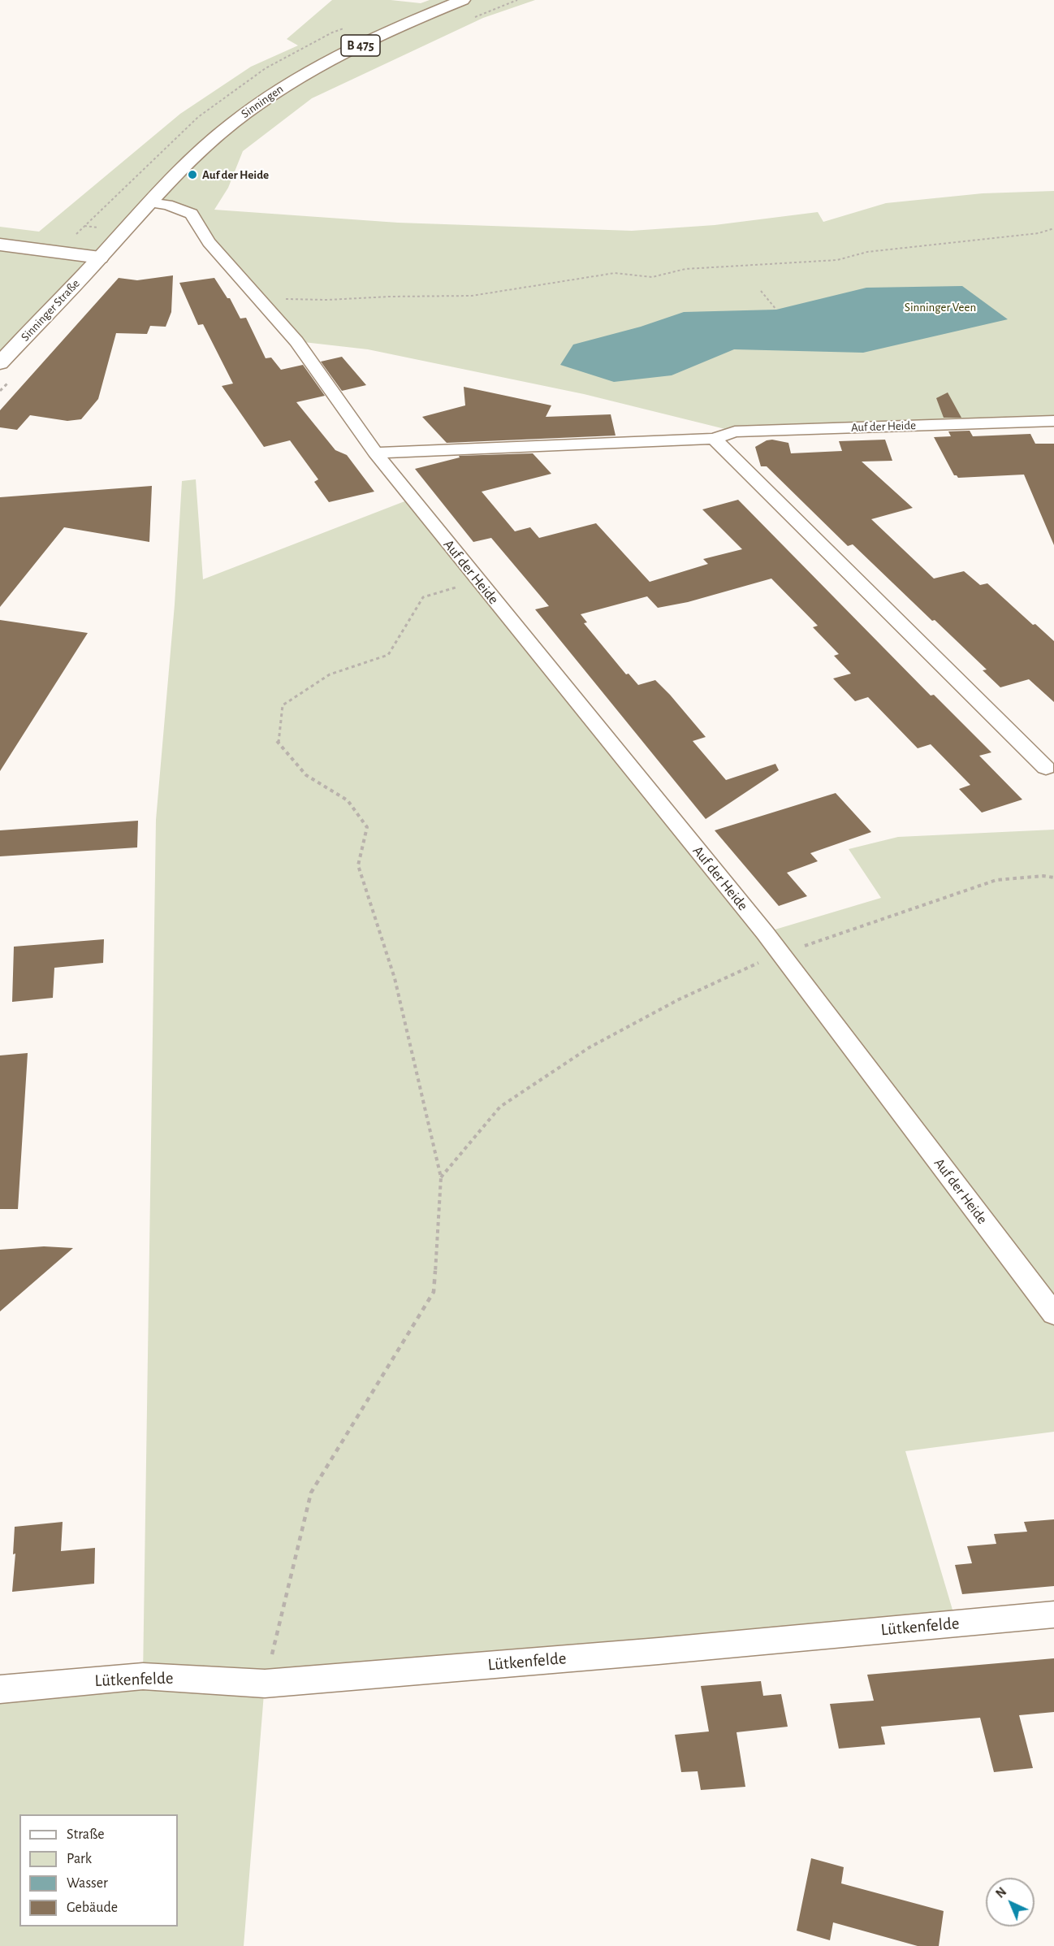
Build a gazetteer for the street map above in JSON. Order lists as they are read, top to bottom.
{
  "streets": {
    "main road": ["B 475", "Sinningen", "Sinninger Straße"],
    "street": ["Auf der Heide", "Lütkenfelde"]
  },
  "crossings": [
    ["Sinningen", "Sinninger Straße"],
    ["Sinningen", "Auf der Heide"]
  ],
  "parks": ["Sinninger Veen"],
  "places": ["Auf der Heide"],
  "legend": [
    "Straße",
    "Park",
    "Wasser",
    "Gebäude"
  ],
  "north": "top left"
}
